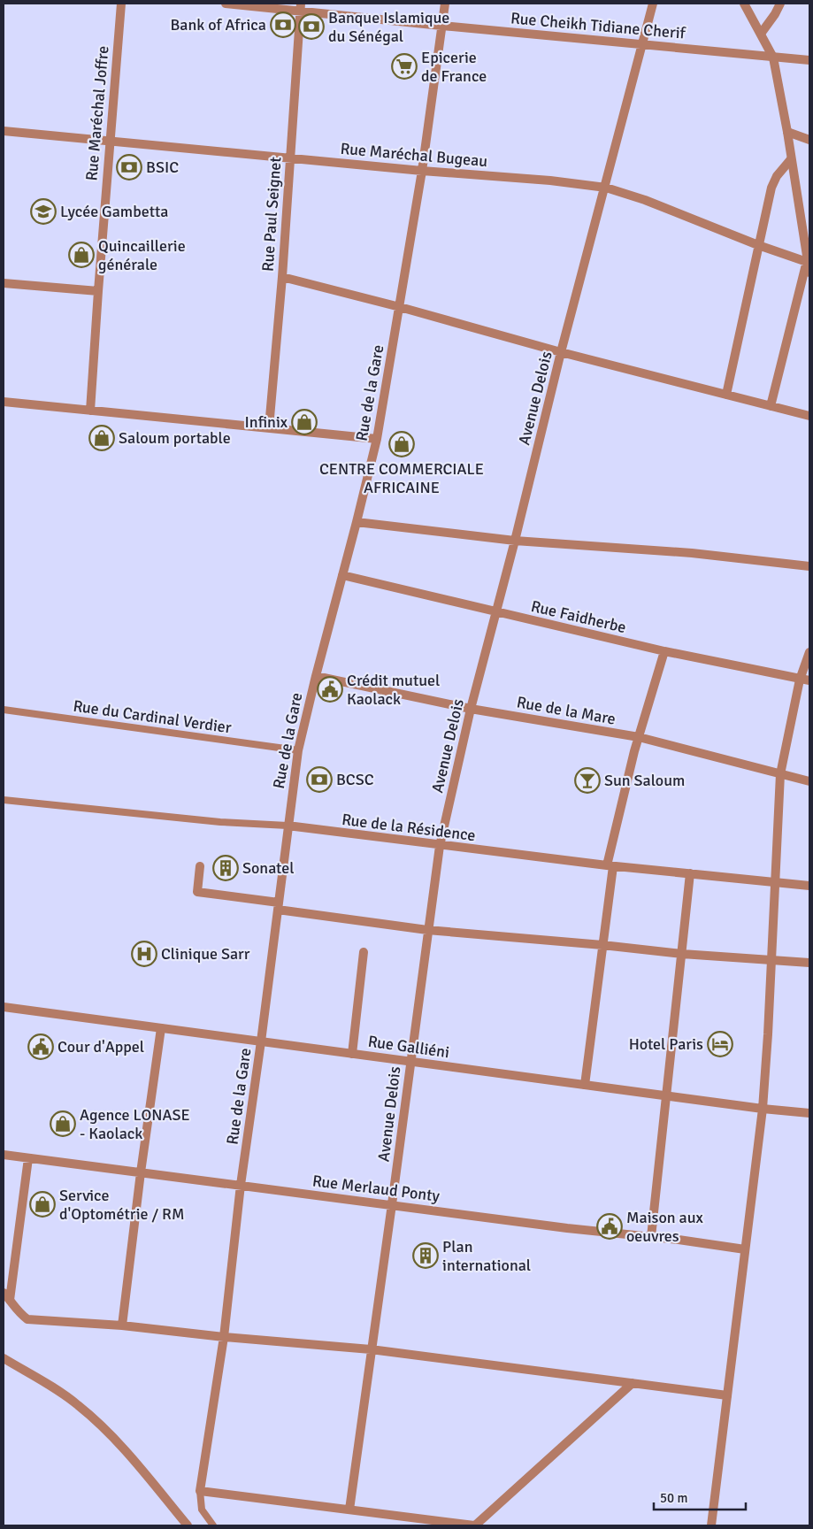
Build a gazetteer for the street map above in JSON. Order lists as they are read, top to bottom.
{
  "streets": {
    "street": [
      "Rue Cheikh Tidiane Cherif",
      "Rue Maréchal Joffre",
      "Rue Maréchal Bugeau",
      "Rue Paul Seignet",
      "Rue de la Gare",
      "Avenue Delois",
      "Rue Faidherbe",
      "Rue de la Mare",
      "Rue de la Résidence",
      "Rue Galliéni",
      "Rue Merlaud Ponty"
    ],
    "lane": ["Rue du Cardinal Verdier"]
  },
  "crossings": [
    ["Rue Cheikh Tidiane Cherif", "Rue Paul Seignet"],
    ["Rue Cheikh Tidiane Cherif", "Rue de la Gare"],
    ["Rue Cheikh Tidiane Cherif", "Avenue Delois"],
    ["Rue Maréchal Joffre", "Rue Maréchal Bugeau"],
    ["Rue Maréchal Bugeau", "Rue Paul Seignet"],
    ["Rue Maréchal Bugeau", "Rue de la Gare"],
    ["Rue Maréchal Bugeau", "Avenue Delois"],
    ["Rue de la Gare", "Rue Faidherbe"],
    ["Rue de la Gare", "Rue de la Mare"],
    ["Rue de la Gare", "Rue du Cardinal Verdier"],
    ["Rue de la Gare", "Rue de la Résidence"],
    ["Rue de la Gare", "Rue Galliéni"],
    ["Rue de la Gare", "Rue Merlaud Ponty"],
    ["Avenue Delois", "Rue Faidherbe"],
    ["Avenue Delois", "Rue de la Mare"],
    ["Avenue Delois", "Rue de la Résidence"],
    ["Avenue Delois", "Rue Galliéni"],
    ["Avenue Delois", "Rue Merlaud Ponty"]
  ],
  "places": {
    "bank": [
      "Bank of Africa",
      "Banque Islamique du Sénégal",
      "BSIC",
      "BCSC"
    ],
    "supermarket": ["Epicerie de France"],
    "school or university": ["Lycée Gambetta"],
    "shop": [
      "Quincaillerie générale",
      "Infinix",
      "Saloum portable",
      "CENTRE COMMERCIALE AFRICAINE",
      "Agence LONASE - Kaolack",
      "Service d'Optométrie / RM"
    ],
    "public building": ["Crédit mutuel Kaolack", "Cour d'Appel", "Maison aux oeuvres"],
    "bar": ["Sun Saloum"],
    "building": ["Sonatel", "Plan international"],
    "hospital": ["Clinique Sarr"],
    "hotel": ["Hotel Paris"]
  },
  "scale_bar": "50 m"
}
